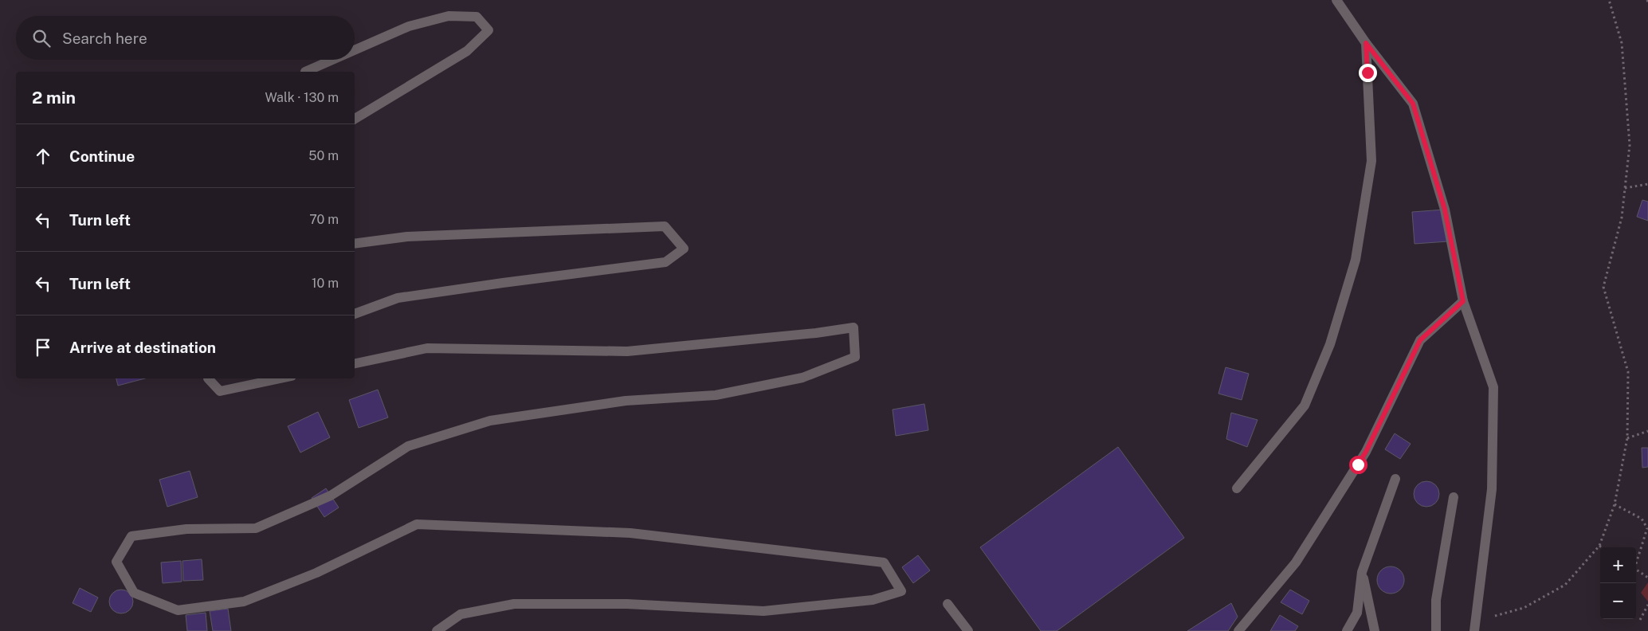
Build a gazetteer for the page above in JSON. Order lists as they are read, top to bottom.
{
  "page": {
    "search": "Search here",
    "heading": ["2 min", "Walk · 130 m"],
    "list": [
      ["Continue", "50 m"],
      ["Turn left", "70 m"],
      ["Turn left", "10 m"],
      "Arrive at destination"
    ],
    "map_buttons": ["+", "−"]
  }
}
